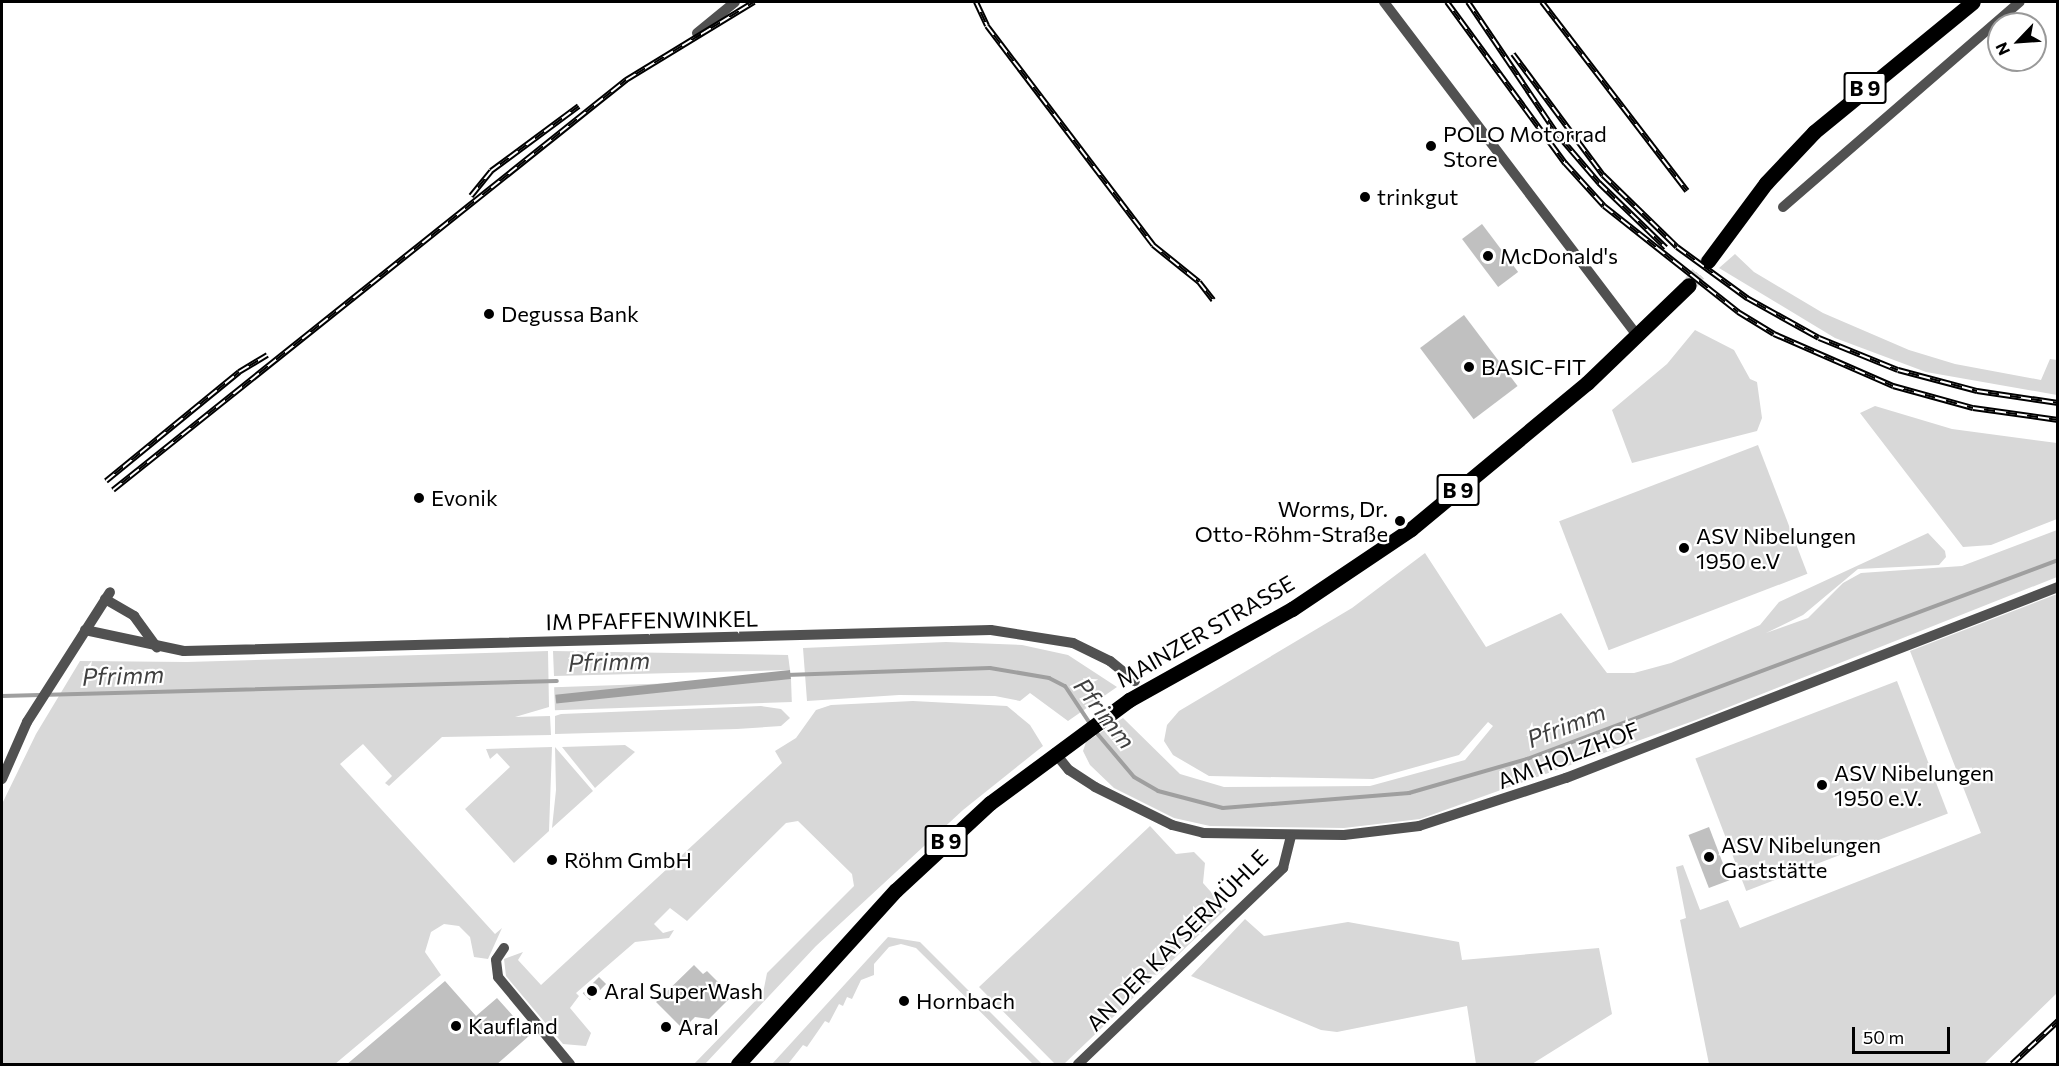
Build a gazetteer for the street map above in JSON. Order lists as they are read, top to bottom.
{
  "streets": {
    "main road": ["B 9", "MAINZER STRASSE"],
    "street": ["IM PFAFFENWINKEL", "AM HOLZHOF", "AN DER KAYSERMÜHLE"]
  },
  "crossings": [
    ["IM PFAFFENWINKEL", "MAINZER STRASSE"],
    ["MAINZER STRASSE", "AM HOLZHOF"],
    ["AM HOLZHOF", "AN DER KAYSERMÜHLE"]
  ],
  "water": ["Pfrimm"],
  "places": [
    "POLO Motorrad Store",
    "trinkgut",
    "McDonald's",
    "Degussa Bank",
    "BASIC-FIT",
    "Evonik",
    "Worms, Dr. Otto-Röhm-Straße",
    "ASV Nibelungen 1950 e.V",
    "ASV Nibelungen 1950 e.V.",
    "ASV Nibelungen Gaststätte",
    "Röhm GmbH",
    "Aral SuperWash",
    "Hornbach",
    "Kaufland",
    "Aral"
  ],
  "scale_bar": "50 m",
  "north": "bottom left"
}
